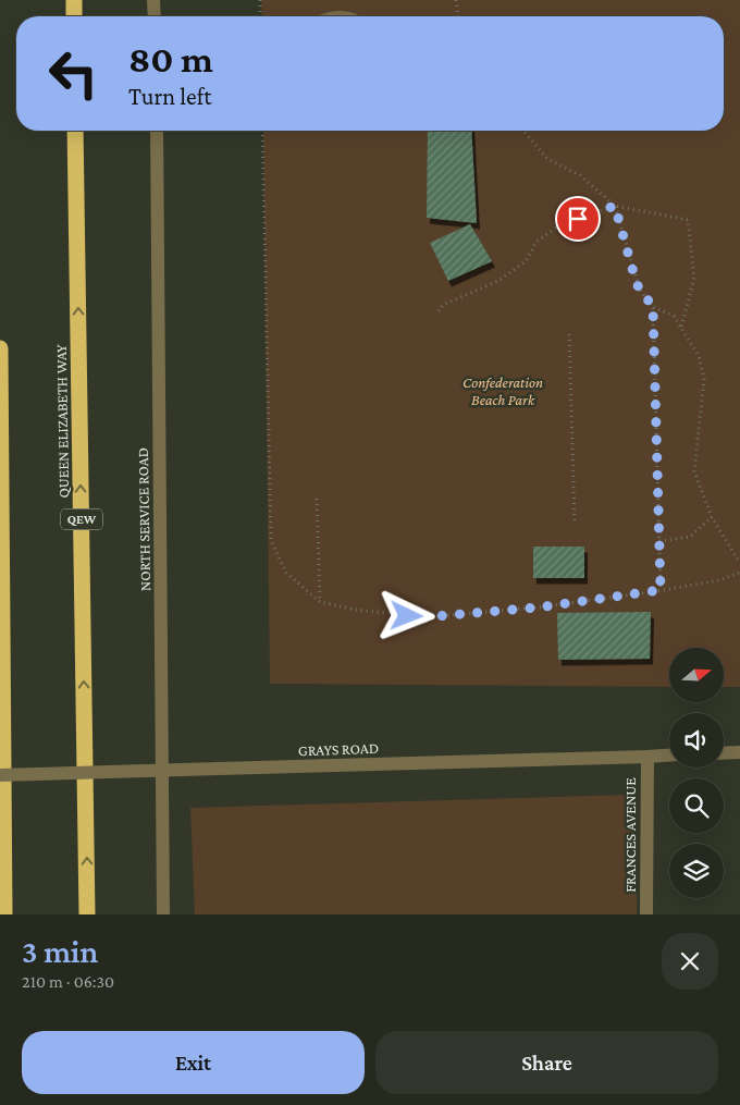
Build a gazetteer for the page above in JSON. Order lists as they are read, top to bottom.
{
  "streets": {
    "highway": ["QUEEN ELIZABETH WAY", "QEW"],
    "street": ["NORTH SERVICE ROAD", "GRAYS ROAD", "FRANCES AVENUE"]
  },
  "crossings": [
    ["GRAYS ROAD", "FRANCES AVENUE"]
  ],
  "parks": ["Confederation Beach Park"],
  "north": "right",
  "page": {
    "turn": ["80 m", "Turn left"],
    "heading": ["3 min", "210 m · 06:30"],
    "buttons": ["Exit", "Share"]
  }
}
